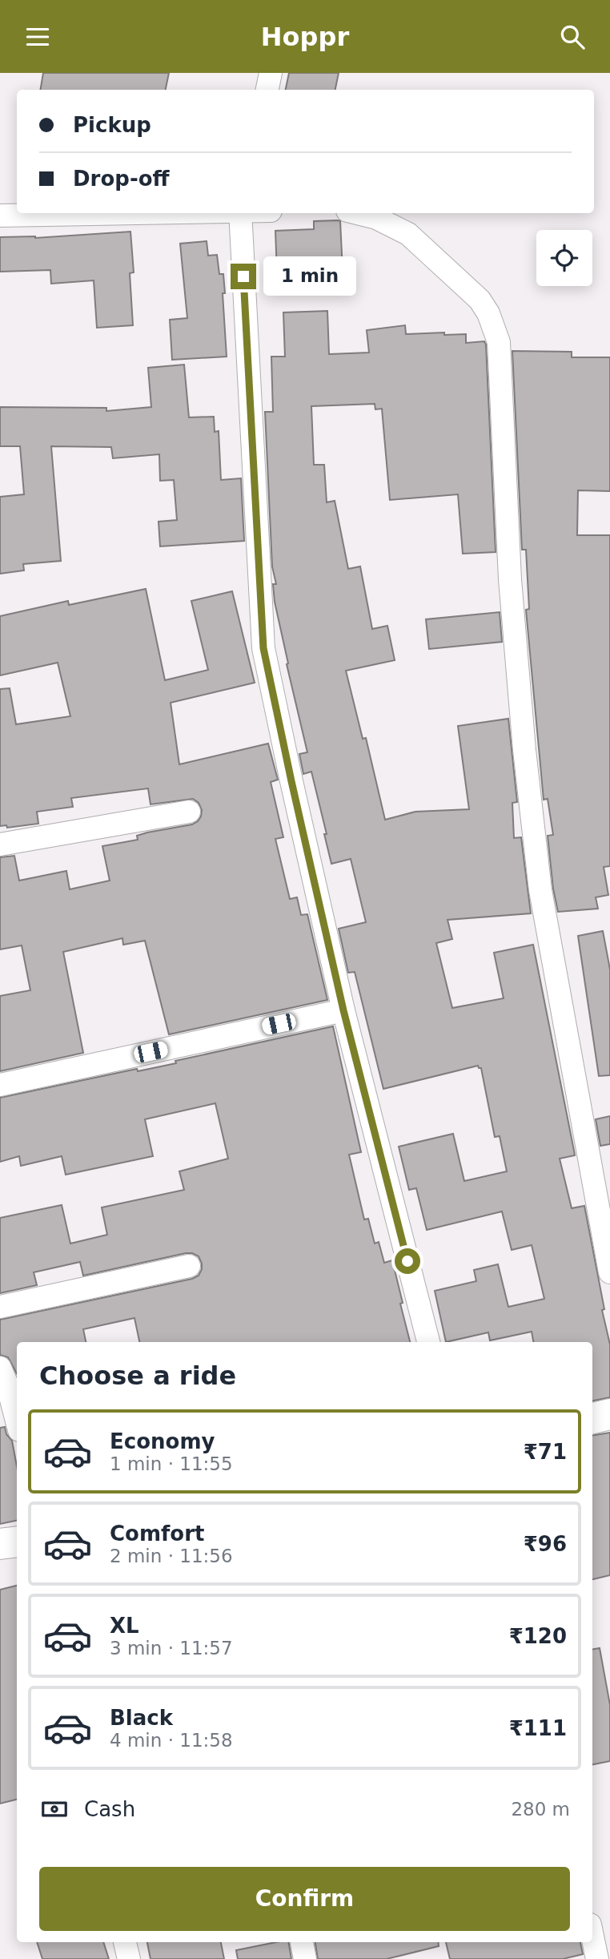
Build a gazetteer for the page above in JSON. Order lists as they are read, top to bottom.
{
  "page": {
    "header": "Hoppr",
    "banner": ["Pickup", "Drop-off"],
    "bubble": "1 min",
    "heading": "Choose a ride",
    "list": [
      {
        "name": "Economy",
        "note": "1 min · 11:55",
        "value": "₹71"
      },
      {
        "name": "Comfort",
        "note": "2 min · 11:56",
        "value": "₹96"
      },
      {
        "name": "XL",
        "note": "3 min · 11:57",
        "value": "₹120"
      },
      {
        "name": "Black",
        "note": "4 min · 11:58",
        "value": "₹111"
      }
    ],
    "pay": ["Cash", "280 m"],
    "buttons": "Confirm"
  }
}
